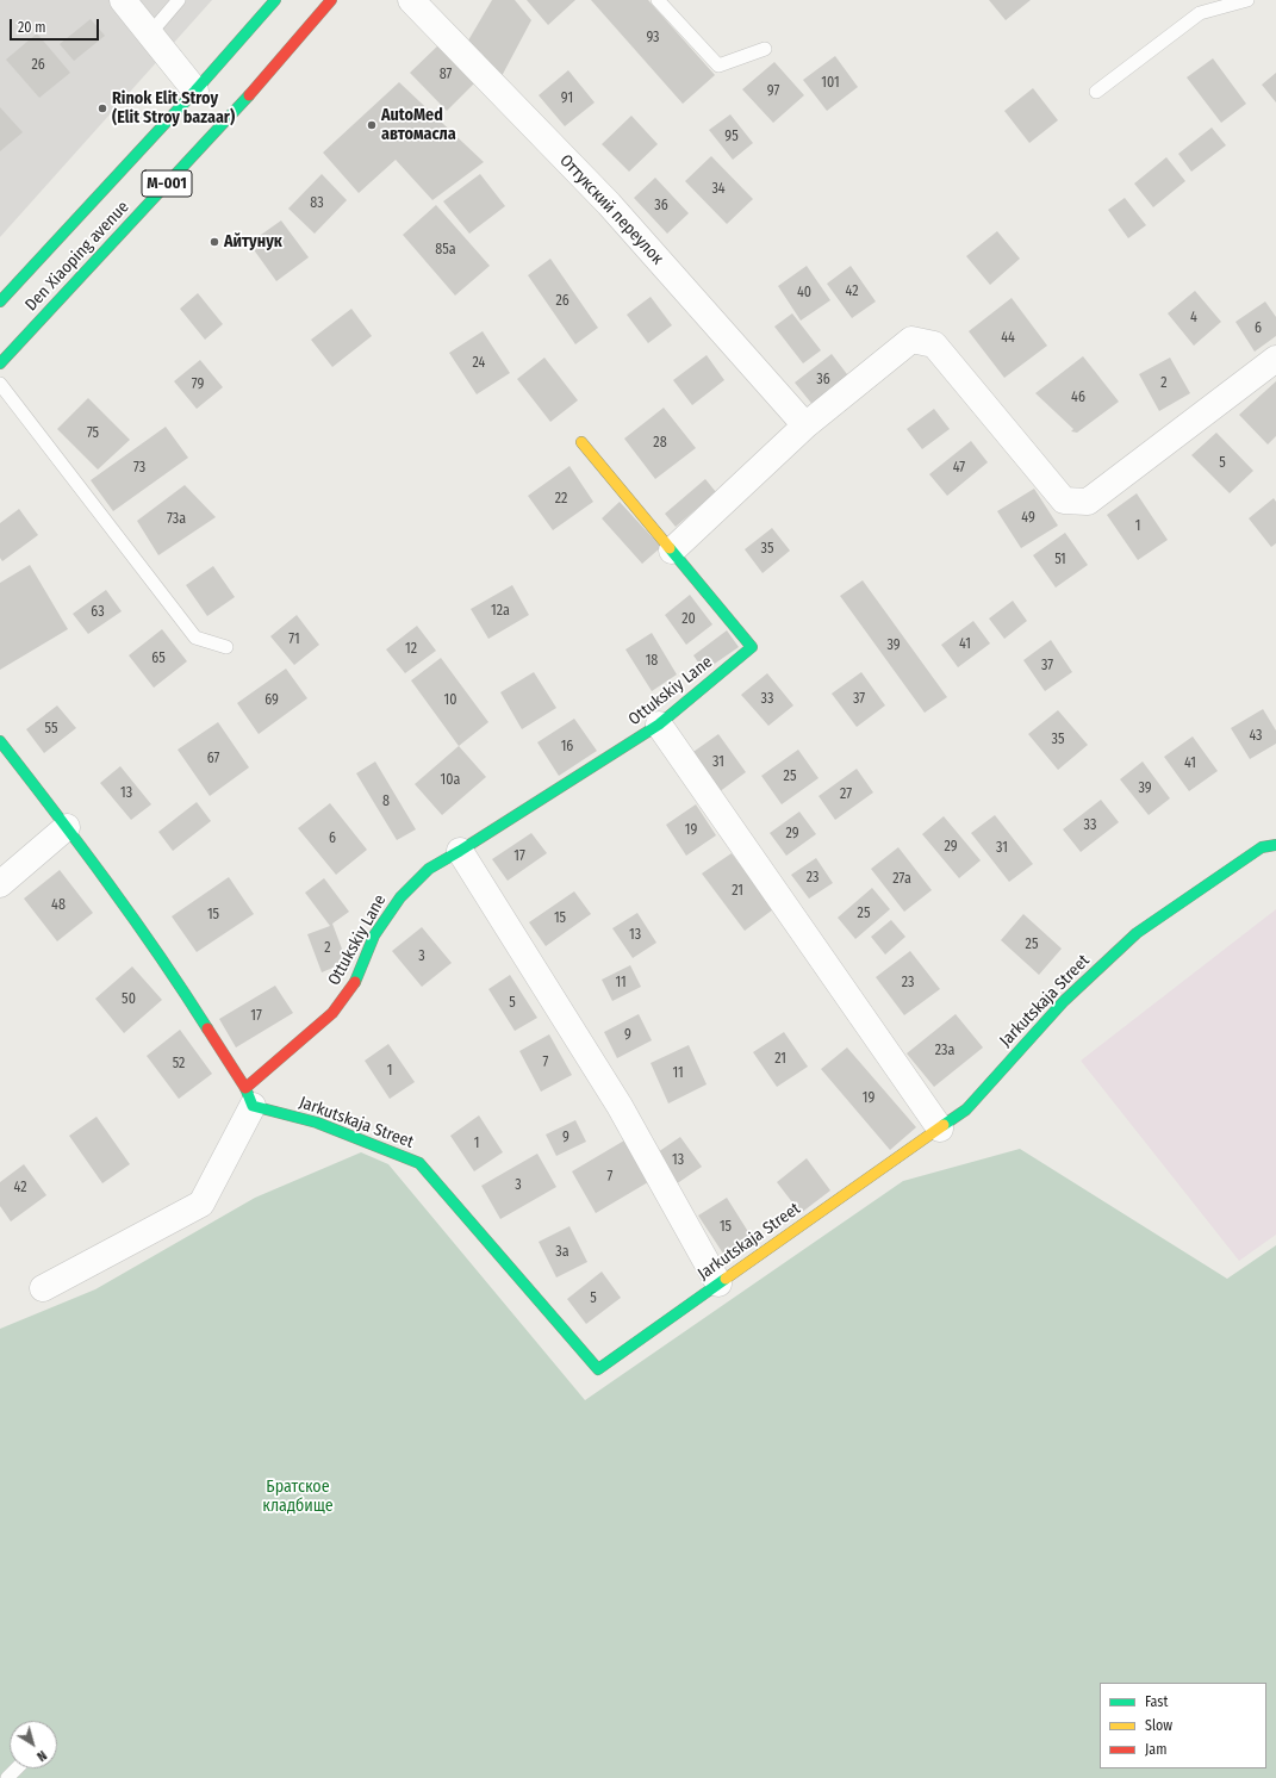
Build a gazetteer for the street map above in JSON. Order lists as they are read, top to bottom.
{
  "streets": {
    "street": [
      "M-001",
      "Оттукский переулок",
      "Den Xiaoping avenue",
      "Ottukskiy Lane",
      "Jarkutskaja Street"
    ]
  },
  "crossings": [
    ["Ottukskiy Lane", "Jarkutskaja Street"]
  ],
  "parks": ["Братское кладбище"],
  "places": ["Rinok Elit Stroy (Elit Stroy bazaar)", "AutoMed автомасла", "Айтунук"],
  "house_numbers": [
    "93",
    "26",
    "87",
    "101",
    "97",
    "91",
    "95",
    "34",
    "83",
    "36",
    "85а",
    "42",
    "40",
    "26",
    "4",
    "6",
    "44",
    "24",
    "36",
    "2",
    "79",
    "46",
    "75",
    "28",
    "5",
    "73",
    "47",
    "22",
    "49",
    "73а",
    "1",
    "35",
    "51",
    "12а",
    "63",
    "20",
    "71",
    "41",
    "39",
    "12",
    "65",
    "18",
    "37",
    "33",
    "37",
    "69",
    "10",
    "55",
    "43",
    "35",
    "16",
    "67",
    "31",
    "41",
    "25",
    "10а",
    "39",
    "13",
    "27",
    "8",
    "33",
    "19",
    "29",
    "6",
    "29",
    "31",
    "17",
    "23",
    "27а",
    "21",
    "48",
    "25",
    "15",
    "15",
    "13",
    "25",
    "2",
    "3",
    "11",
    "23",
    "50",
    "5",
    "17",
    "9",
    "23а",
    "21",
    "7",
    "52",
    "1",
    "11",
    "19",
    "9",
    "1",
    "13",
    "7",
    "3",
    "42",
    "15",
    "3а",
    "5"
  ],
  "legend": ["Fast", "Slow", "Jam"],
  "scale_bar": "20 m",
  "north": "bottom right"
}
